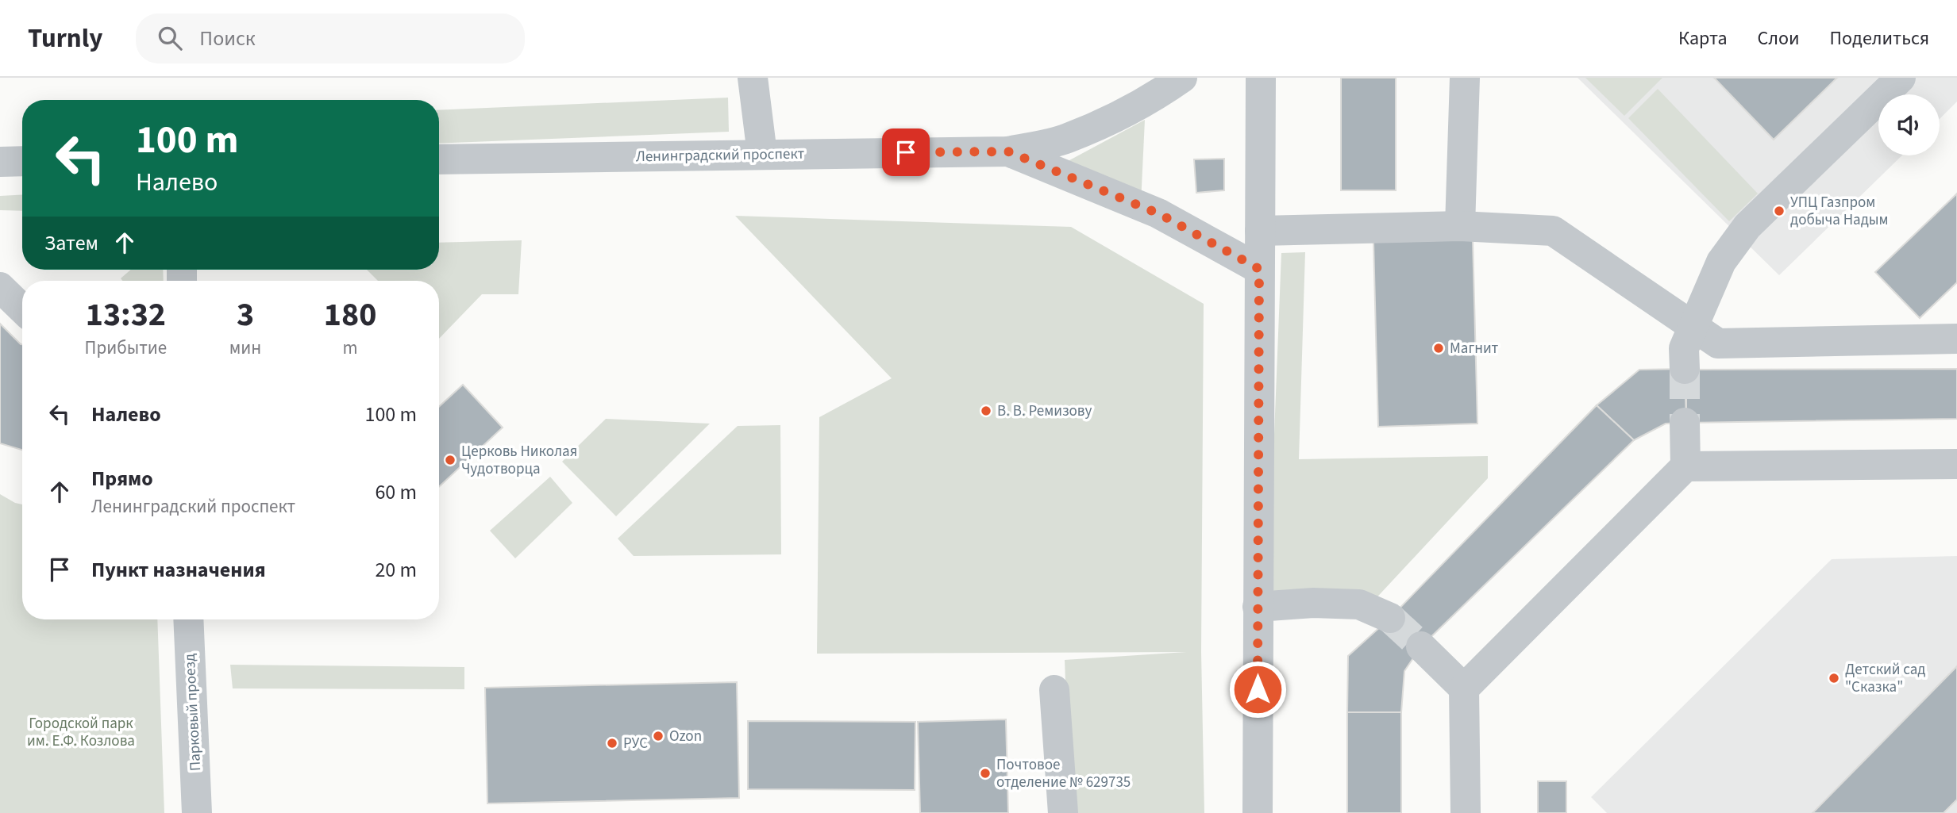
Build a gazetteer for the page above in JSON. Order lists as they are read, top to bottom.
{
  "streets": {
    "street": ["Ленинградский проспект", "Парковый проезд"]
  },
  "parks": ["Городской парк им. Е.Ф. Козлова"],
  "places": [
    "УПЦ Газпром добыча Надым",
    "Магнит",
    "В. В. Ремизову",
    "Церковь Николая Чудотворца",
    "Детский сад \"Сказка\"",
    "Ozon",
    "РУС",
    "Почтовое отделение № 629735"
  ],
  "page": {
    "header": "Turnly",
    "search": "Поиск",
    "nav": ["Карта", "Слои", "Поделиться"],
    "turn": ["100 m", "Налево"],
    "then": "Затем",
    "eta": [
      "13:32",
      "Прибытие",
      "3",
      "мин",
      "180",
      "m"
    ],
    "list": [
      {
        "name": "Налево",
        "value": "100 m"
      },
      {
        "name": "Прямо",
        "note": "Ленинградский проспект",
        "value": "60 m"
      },
      {
        "name": "Пункт назначения",
        "value": "20 m"
      }
    ]
  }
}
